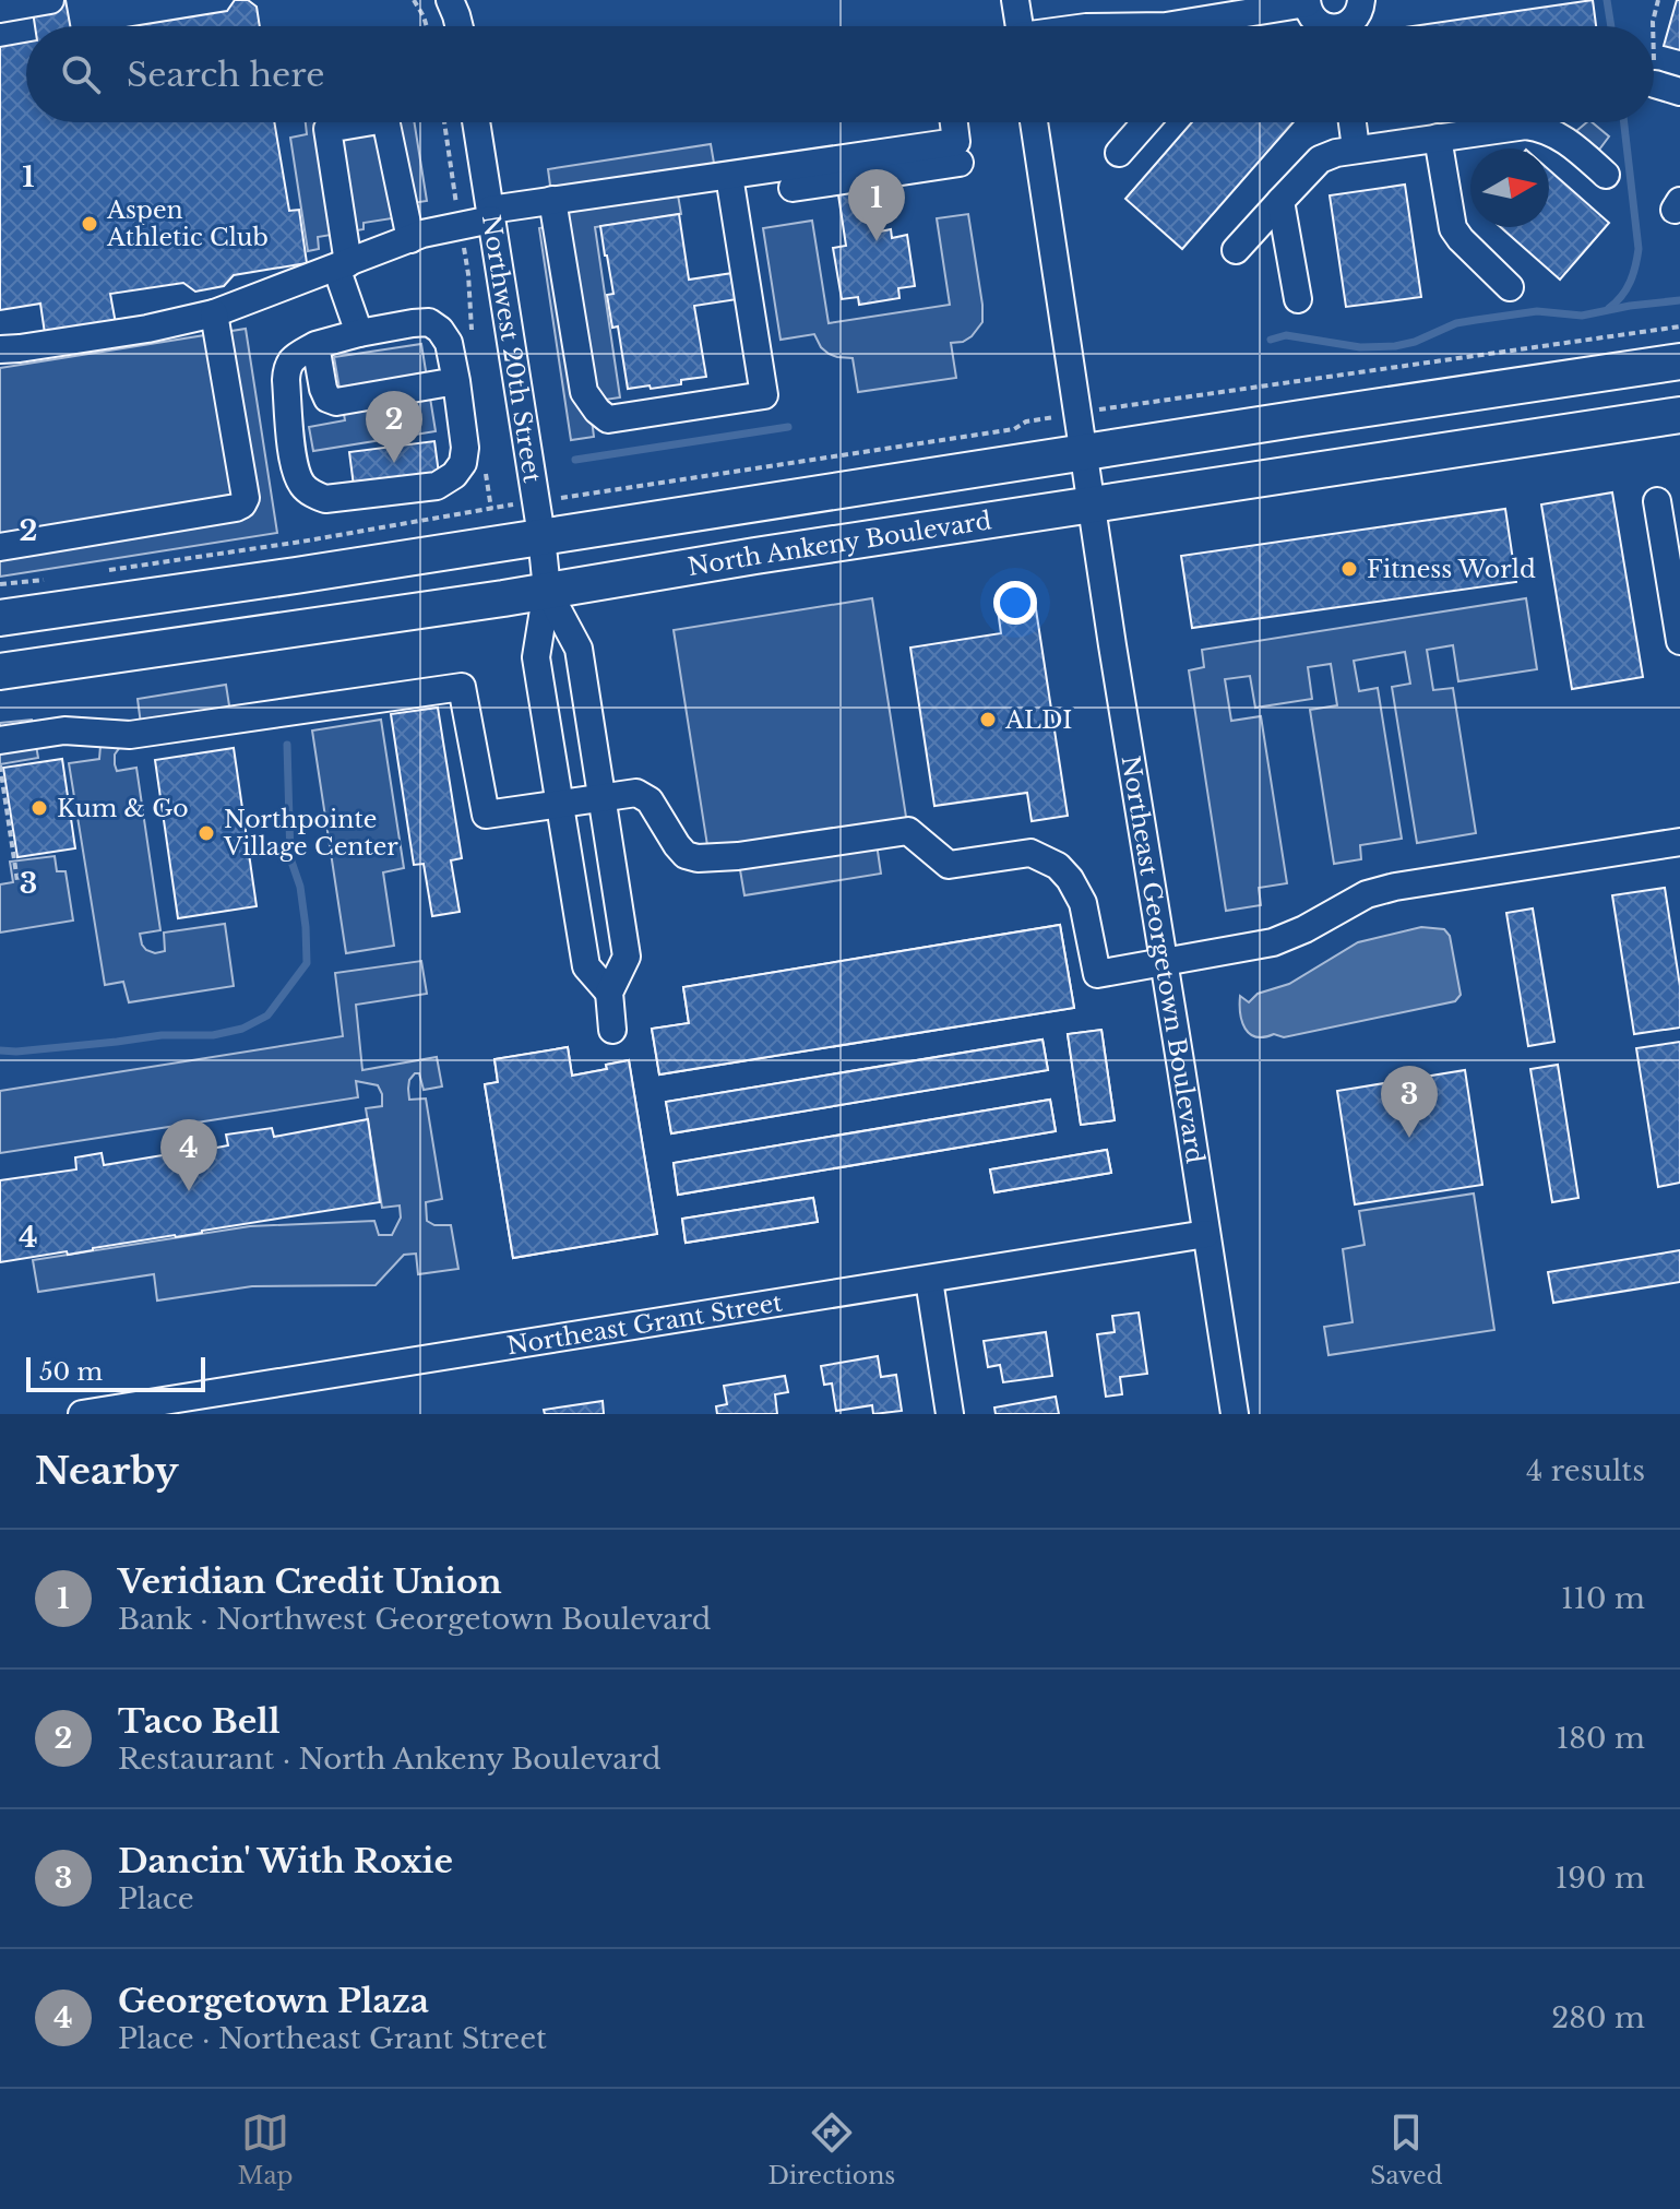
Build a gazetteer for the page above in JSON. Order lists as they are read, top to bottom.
{
  "streets": {
    "main road": ["North Ankeny Boulevard"],
    "street": ["Northwest 20th Street", "Northeast Georgetown Boulevard", "Northeast Grant Street"]
  },
  "crossings": [
    ["Northwest 20th Street", "North Ankeny Boulevard"],
    ["North Ankeny Boulevard", "Northeast Georgetown Boulevard"],
    ["Northeast Georgetown Boulevard", "Northeast Grant Street"]
  ],
  "places": [
    "Aspen Athletic Club",
    "Fitness World",
    "ALDI",
    "Kum & Go",
    "Northpointe Village Center"
  ],
  "scale_bar": "50 m",
  "north": "right",
  "page": {
    "search": "Search here",
    "pins": [
      "1",
      "2",
      "3",
      "4"
    ],
    "scale": "50 m",
    "heading": ["Nearby", "4 results"],
    "list": [
      {
        "mark": "1",
        "name": "Veridian Credit Union",
        "note": "Bank · Northwest Georgetown Boulevard",
        "value": "110 m"
      },
      {
        "mark": "2",
        "name": "Taco Bell",
        "note": "Restaurant · North Ankeny Boulevard",
        "value": "180 m"
      },
      {
        "mark": "3",
        "name": "Dancin' With Roxie",
        "note": "Place",
        "value": "190 m"
      },
      {
        "mark": "4",
        "name": "Georgetown Plaza",
        "note": "Place · Northeast Grant Street",
        "value": "280 m"
      }
    ],
    "nav": ["Map", "Directions", "Saved"]
  },
  "grid": {
    "rows": [
      "1",
      "2",
      "3",
      "4"
    ]
  }
}
